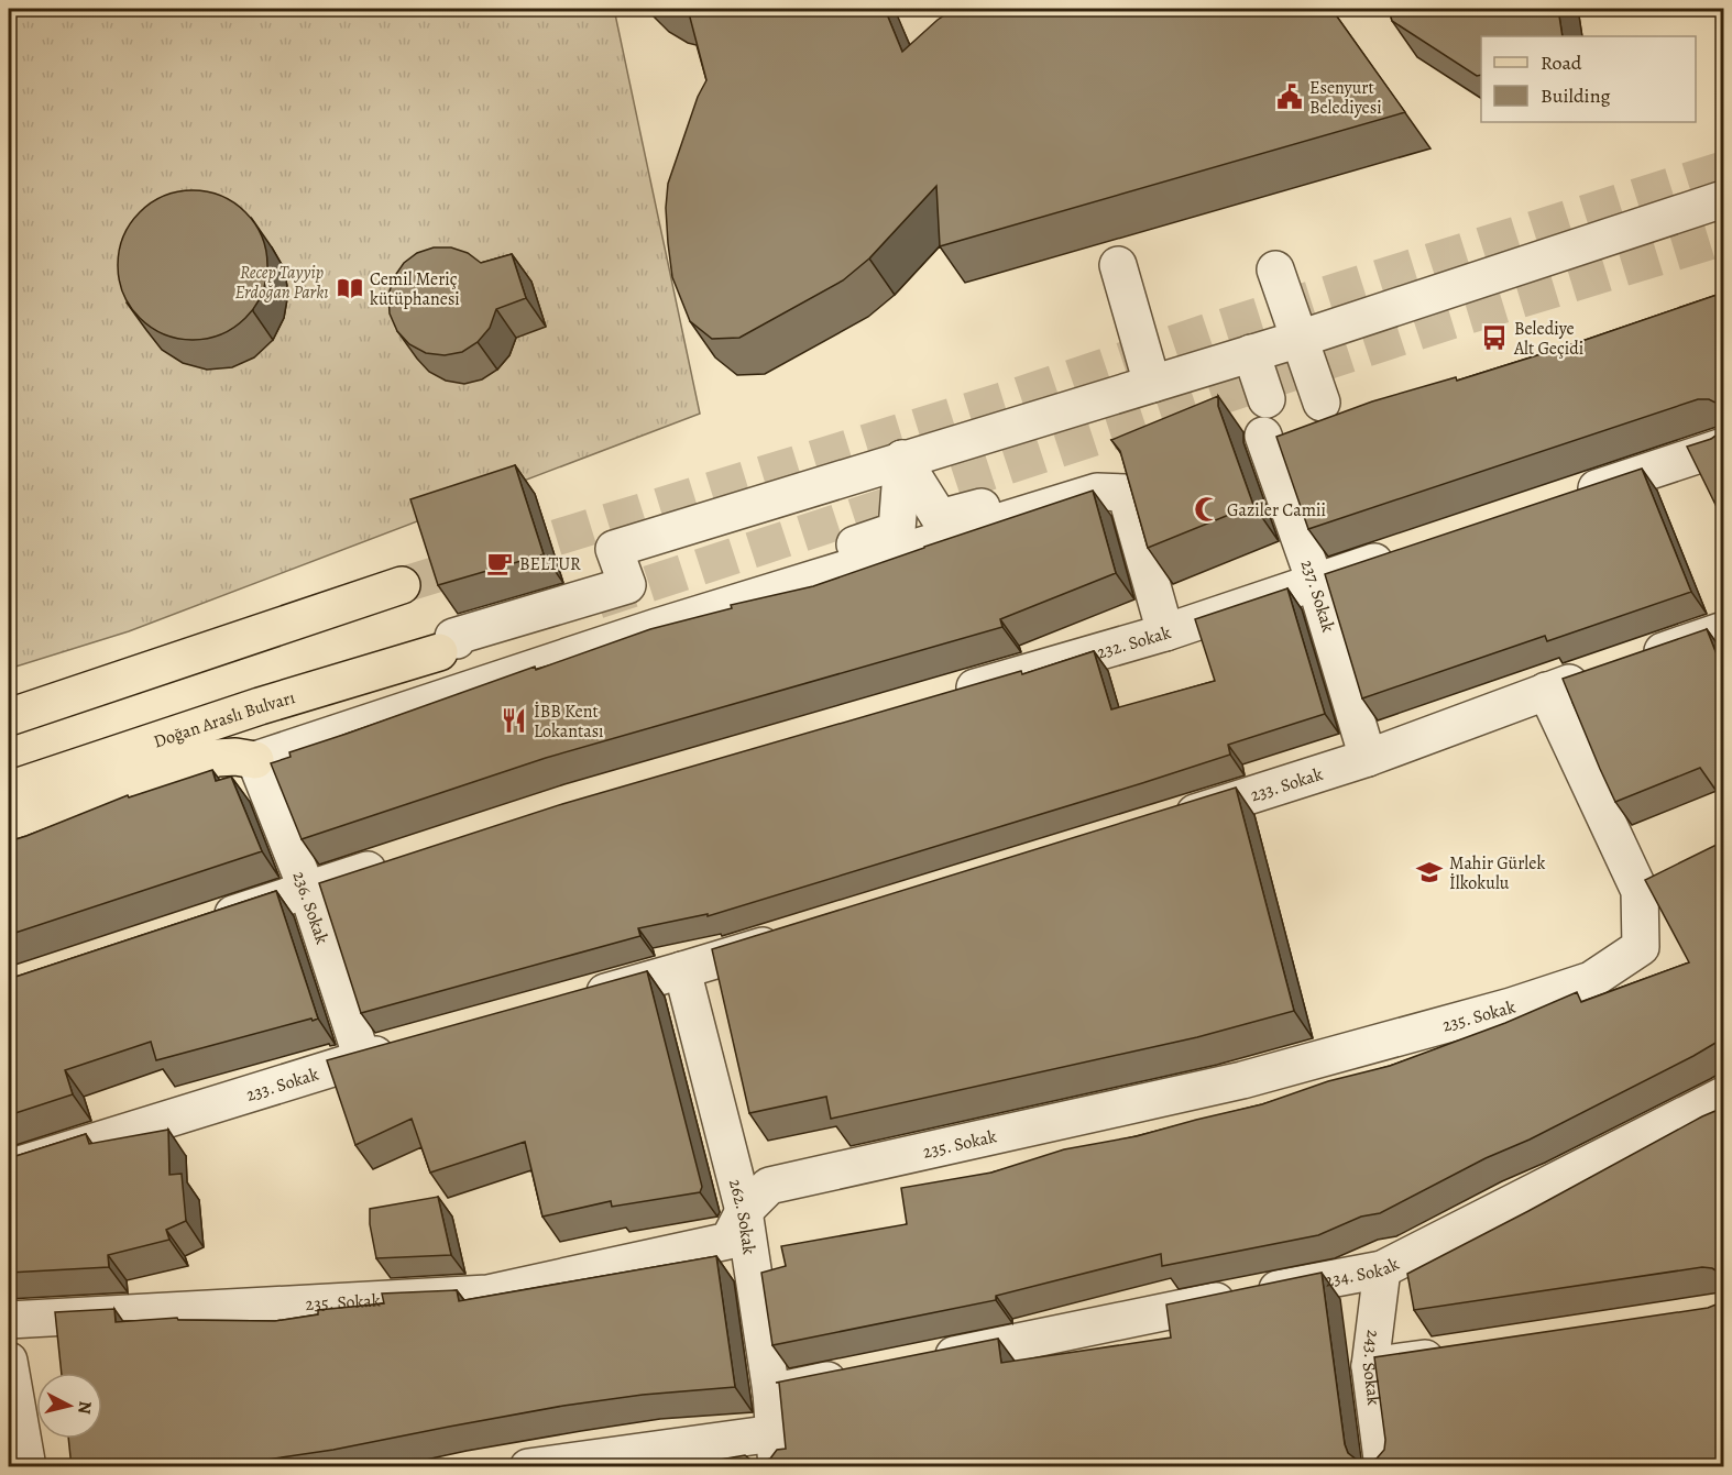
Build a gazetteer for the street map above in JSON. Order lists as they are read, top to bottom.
{
  "streets": {
    "main road": ["Doğan Araslı Bulvarı"],
    "street": [
      "237. Sokak",
      "232. Sokak",
      "233. Sokak",
      "236. Sokak",
      "235. Sokak",
      "262. Sokak",
      "234. Sokak",
      "243. Sokak"
    ]
  },
  "crossings": [
    ["237. Sokak", "232. Sokak"],
    ["237. Sokak", "233. Sokak"],
    ["233. Sokak", "236. Sokak"],
    ["233. Sokak", "235. Sokak"],
    ["235. Sokak", "262. Sokak"],
    ["234. Sokak", "243. Sokak"]
  ],
  "parks": ["Recep Tayyip Erdoğan Parkı"],
  "places": {
    "public building": ["Esenyurt Belediyesi"],
    "library": ["Cemil Meriç kütüphanesi"],
    "bus stop": ["Belediye Alt Geçidi"],
    "mosque": ["Gaziler Camii"],
    "cafe": ["BELTUR"],
    "restaurant": ["İBB Kent Lokantası"],
    "school or university": ["Mahir Gürlek İlkokulu"]
  },
  "legend": ["Road", "Building"],
  "north": "right"
}
